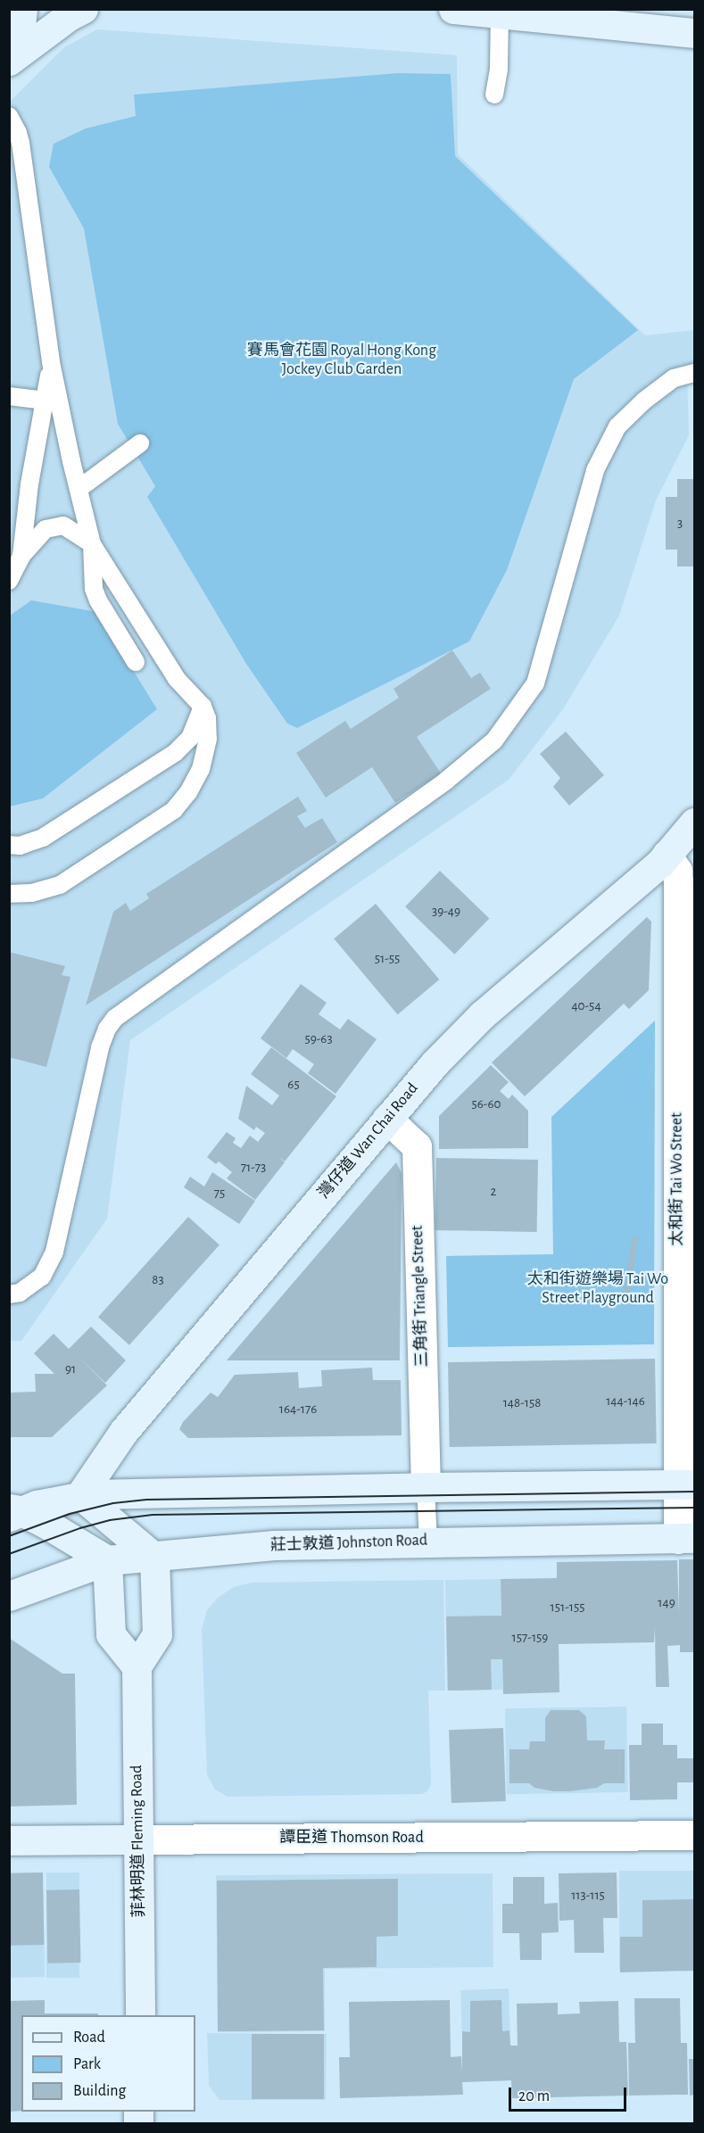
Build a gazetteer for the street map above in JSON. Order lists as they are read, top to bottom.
{
  "streets": {
    "street": [
      "灣仔道 Wan Chai Road",
      "太和街 Tai Wo Street",
      "三角街 Triangle Street",
      "莊士敦道 Johnston Road",
      "譚臣道 Thomson Road",
      "菲林明道 Fleming Road"
    ]
  },
  "crossings": [
    ["灣仔道 Wan Chai Road", "太和街 Tai Wo Street"],
    ["灣仔道 Wan Chai Road", "三角街 Triangle Street"],
    ["太和街 Tai Wo Street", "莊士敦道 Johnston Road"],
    ["譚臣道 Thomson Road", "菲林明道 Fleming Road"]
  ],
  "parks": ["賽馬會花園 Royal Hong Kong Jockey Club Garden", "太和街遊樂場 Tai Wo Street Playground"],
  "house_numbers": [
    "3",
    "39-49",
    "51-55",
    "40-54",
    "59-63",
    "65",
    "56-60",
    "71-73",
    "2",
    "75",
    "83",
    "91",
    "144-146",
    "148-158",
    "164-176",
    "149",
    "151-155",
    "157-159",
    "113-115"
  ],
  "legend": ["Road", "Park", "Building"],
  "scale_bar": "20 m"
}
